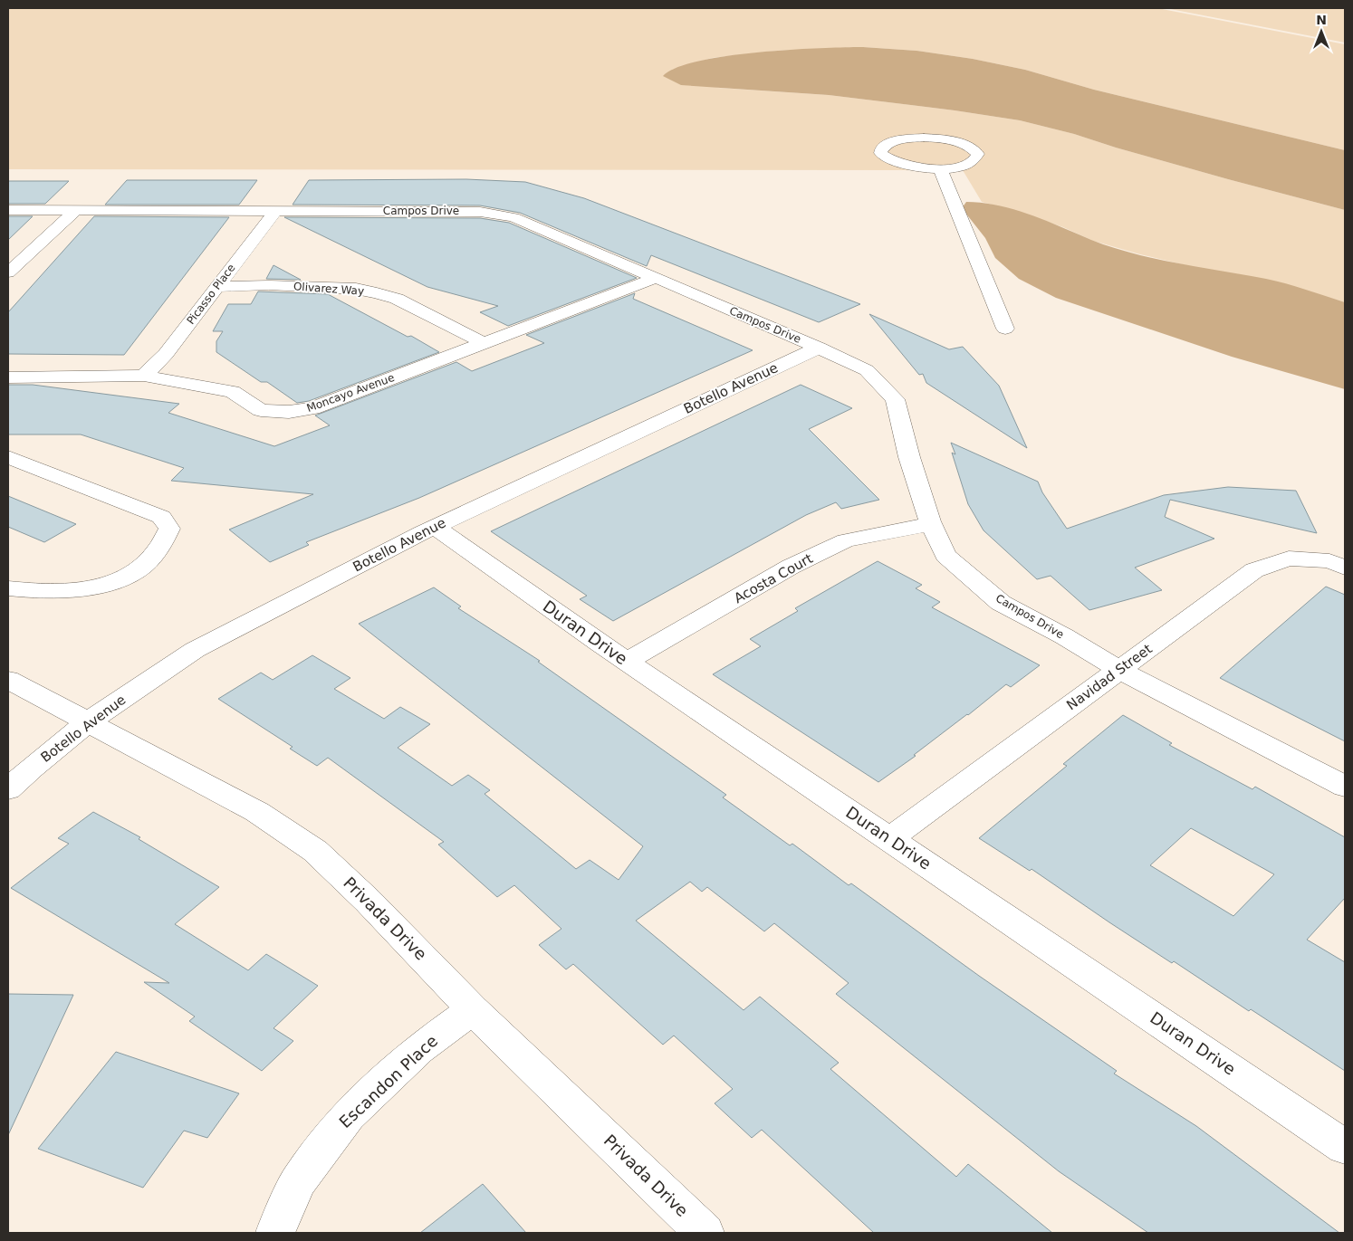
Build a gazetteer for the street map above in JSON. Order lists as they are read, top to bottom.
{
  "streets": {
    "street": [
      "Campos Drive",
      "Olivarez Way",
      "Picasso Place",
      "Botello Avenue",
      "Moncayo Avenue",
      "Acosta Court",
      "Duran Drive",
      "Navidad Street",
      "Privada Drive",
      "Escandon Place"
    ]
  },
  "crossings": [
    ["Campos Drive", "Picasso Place"],
    ["Campos Drive", "Botello Avenue"],
    ["Campos Drive", "Moncayo Avenue"],
    ["Campos Drive", "Acosta Court"],
    ["Campos Drive", "Navidad Street"],
    ["Olivarez Way", "Picasso Place"],
    ["Olivarez Way", "Moncayo Avenue"],
    ["Picasso Place", "Moncayo Avenue"],
    ["Botello Avenue", "Duran Drive"],
    ["Botello Avenue", "Privada Drive"],
    ["Acosta Court", "Duran Drive"],
    ["Duran Drive", "Navidad Street"],
    ["Privada Drive", "Escandon Place"]
  ],
  "north": "top"
}
